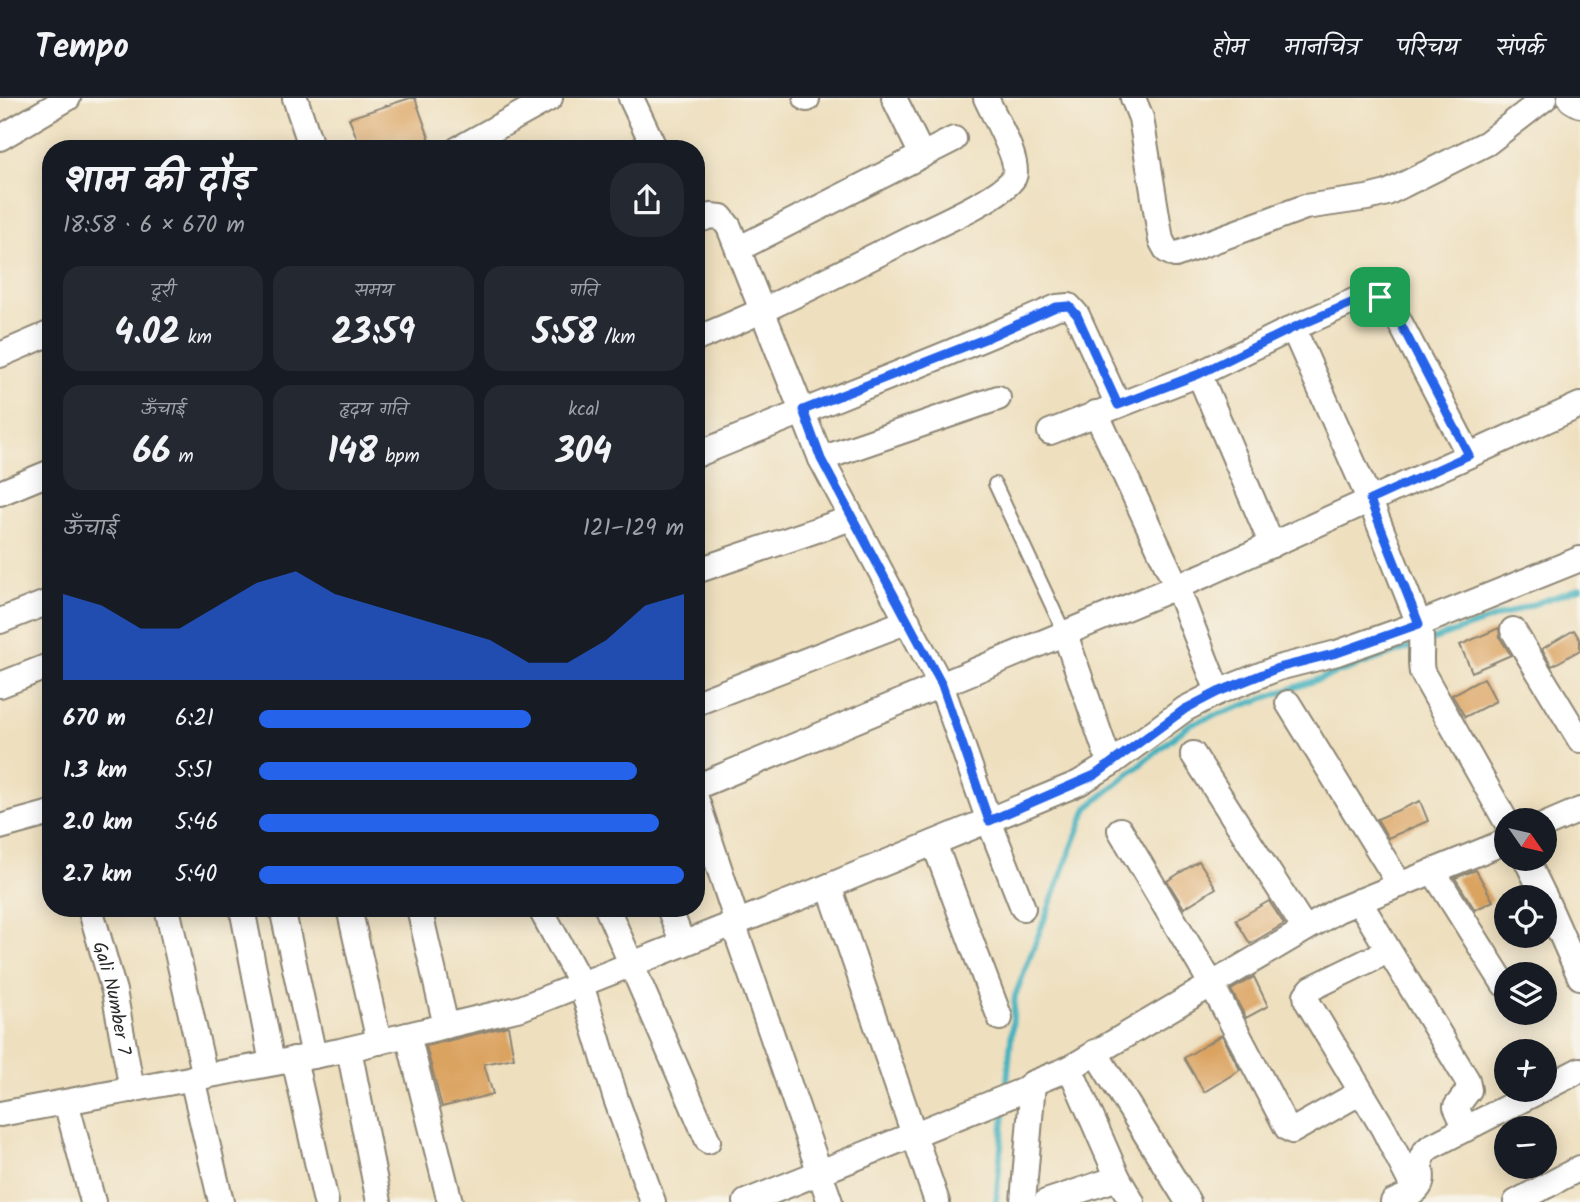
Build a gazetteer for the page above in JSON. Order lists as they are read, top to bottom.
{
  "streets": {
    "street": ["Gali Number 7"]
  },
  "north": "bottom right",
  "page": {
    "header": "Tempo",
    "nav": [
      "होम",
      "मानचित्र",
      "परिचय",
      "संपर्क"
    ],
    "heading": ["शाम की दौड़", "18:58 · 6 × 670 m"],
    "stats": [
      ["दूरी", "4.02 km"],
      ["समय", "23:59"],
      ["गति", "5:58 /km"],
      ["ऊँचाई", "66 m"],
      ["हृदय गति", "148 bpm"],
      ["kcal", "304"]
    ],
    "chart": ["ऊँचाई", "121–129 m"],
    "list": [
      {
        "name": "670 m",
        "note": "6:21"
      },
      {
        "name": "1.3 km",
        "note": "5:51"
      },
      {
        "name": "2.0 km",
        "note": "5:46"
      },
      {
        "name": "2.7 km",
        "note": "5:40"
      }
    ],
    "map_buttons": ["+", "−"]
  }
}
